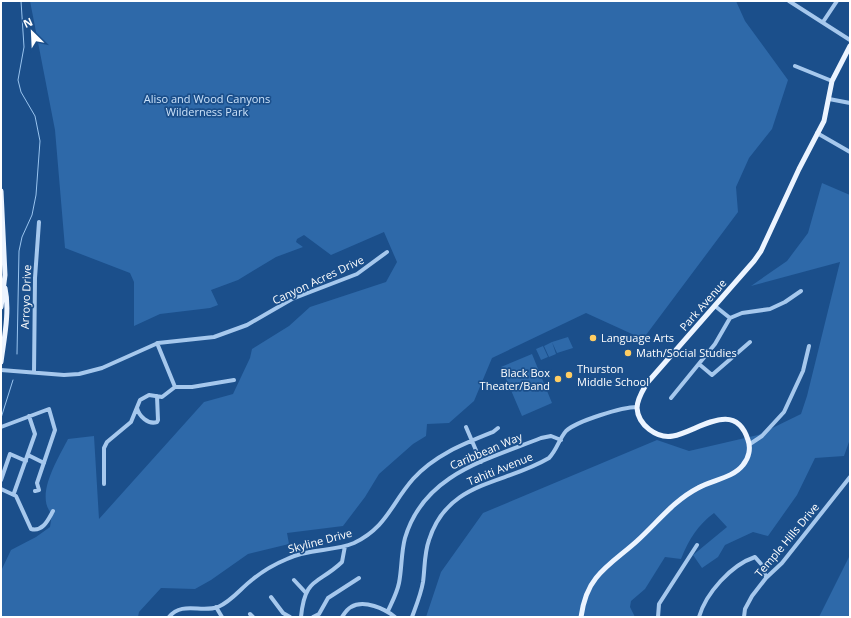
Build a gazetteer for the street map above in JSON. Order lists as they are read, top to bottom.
{
  "streets": {
    "main road": ["Park Avenue"],
    "street": [
      "Canyon Acres Drive",
      "Arroyo Drive",
      "Caribbean Way",
      "Tahiti Avenue",
      "Temple Hills Drive",
      "Skyline Drive"
    ]
  },
  "crossings": [
    ["Canyon Acres Drive", "Arroyo Drive"],
    ["Park Avenue", "Tahiti Avenue"],
    ["Caribbean Way", "Tahiti Avenue"]
  ],
  "parks": ["Aliso and Wood Canyons Wilderness Park"],
  "places": [
    "Language Arts",
    "Math/Social Studies",
    "Thurston Middle School",
    "Black Box Theater/Band"
  ],
  "north": "top left"
}
